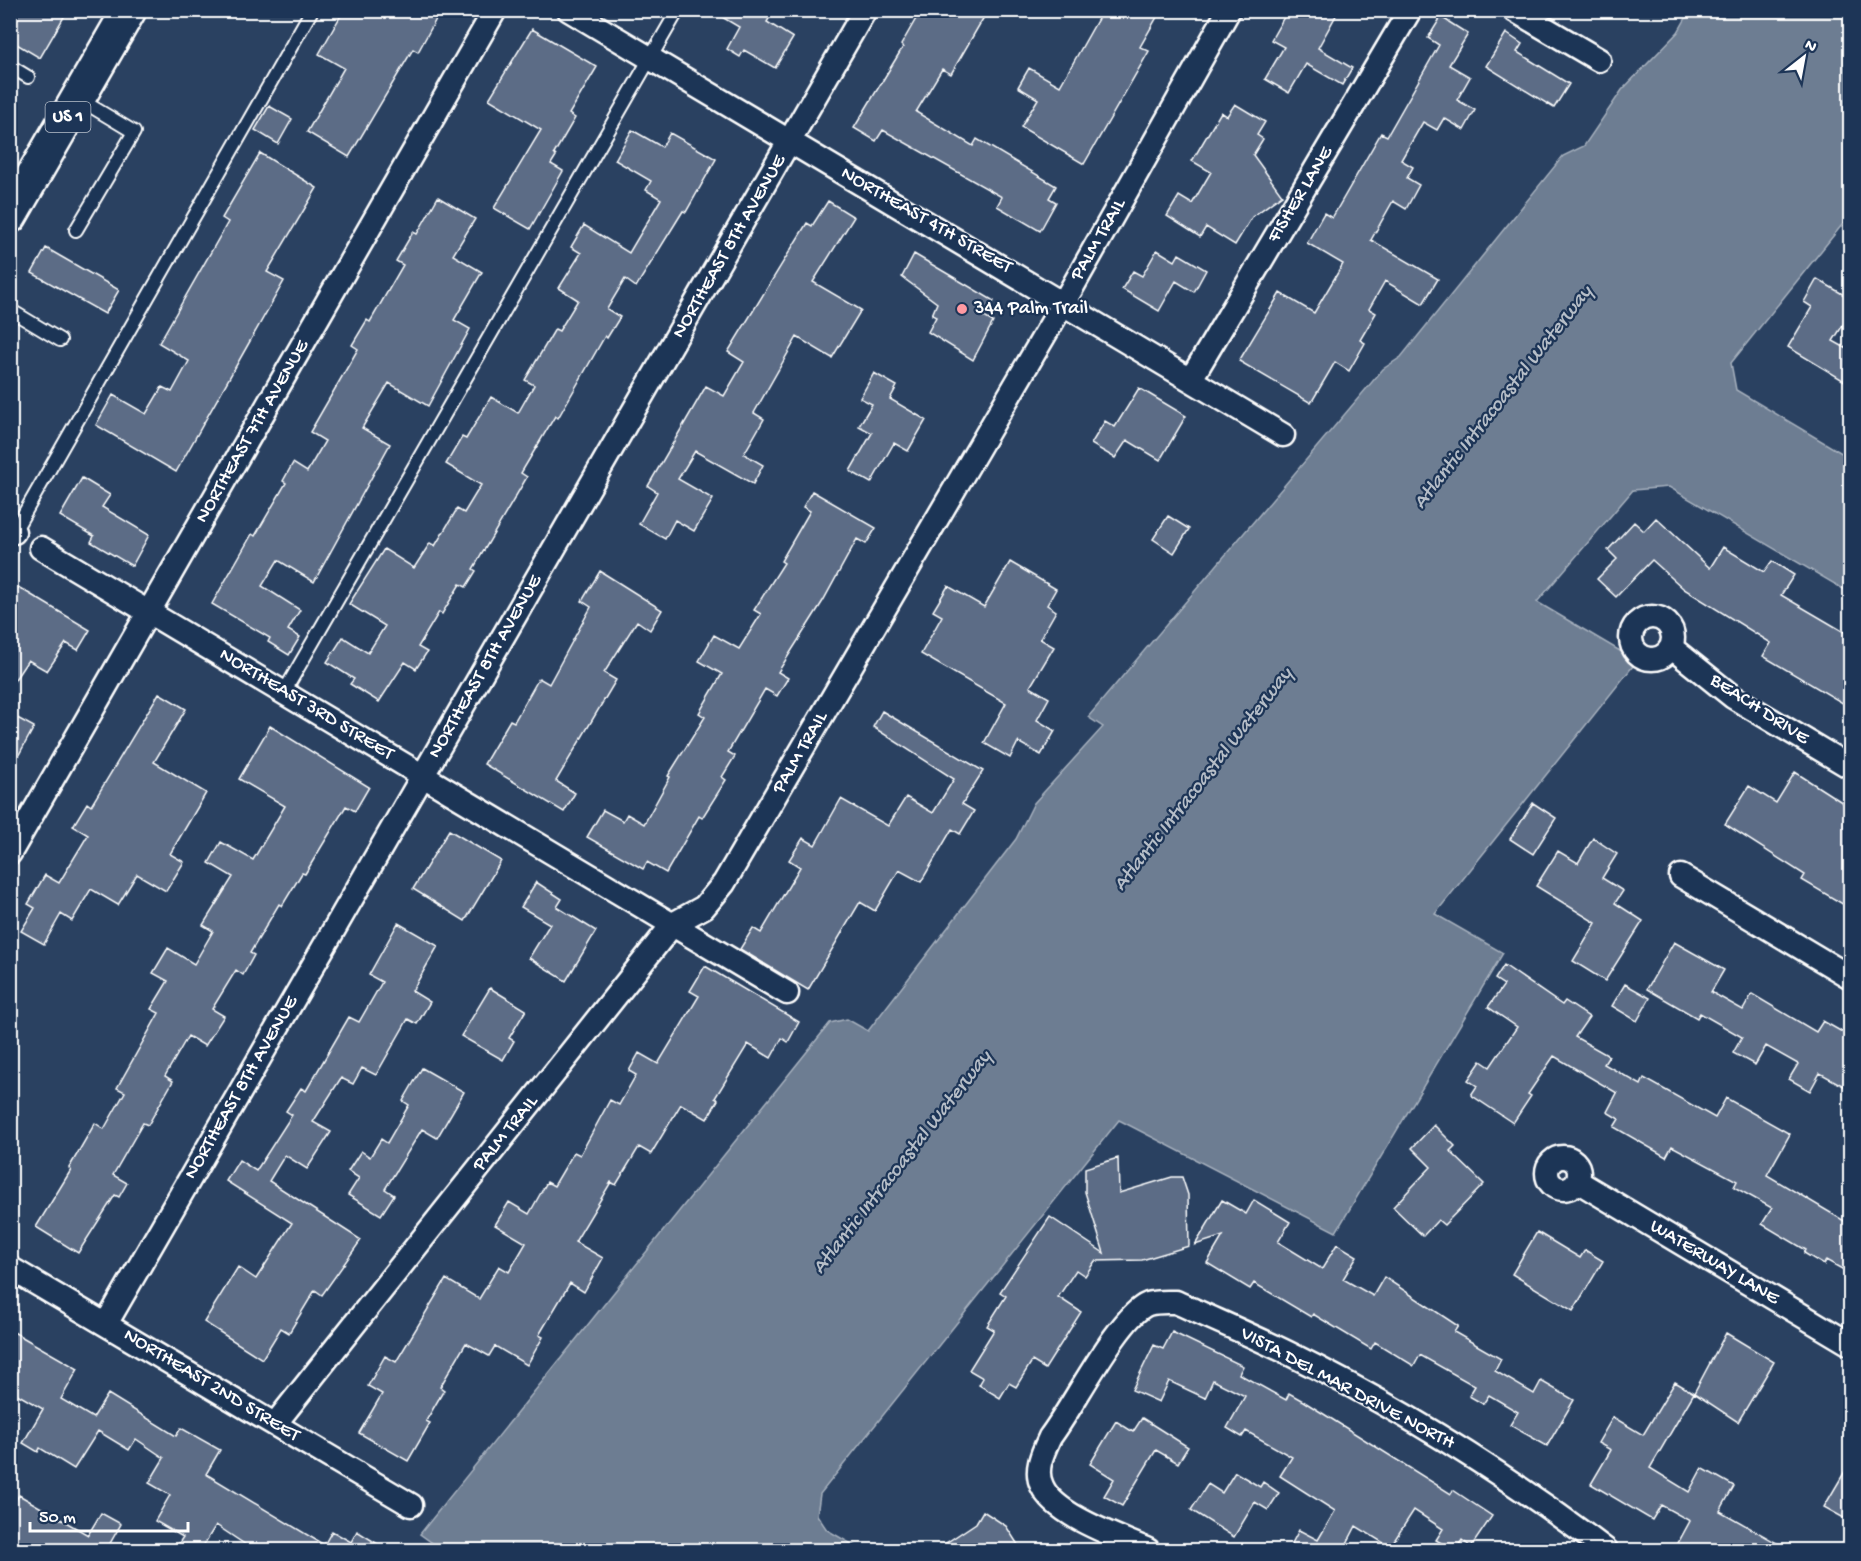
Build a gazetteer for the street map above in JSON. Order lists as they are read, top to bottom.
{
  "streets": {
    "main road": ["US 1"],
    "street": [
      "FISHER LANE",
      "NORTHEAST 4TH STREET",
      "PALM TRAIL",
      "NORTHEAST 8TH AVENUE",
      "NORTHEAST 7TH AVENUE",
      "NORTHEAST 3RD STREET",
      "BEACH DRIVE",
      "WATERWAY LANE",
      "NORTHEAST 2ND STREET",
      "VISTA DEL MAR DRIVE NORTH"
    ]
  },
  "crossings": [
    ["FISHER LANE", "NORTHEAST 4TH STREET"],
    ["NORTHEAST 4TH STREET", "PALM TRAIL"],
    ["NORTHEAST 4TH STREET", "NORTHEAST 8TH AVENUE"],
    ["PALM TRAIL", "NORTHEAST 3RD STREET"],
    ["PALM TRAIL", "NORTHEAST 2ND STREET"],
    ["NORTHEAST 8TH AVENUE", "NORTHEAST 3RD STREET"],
    ["NORTHEAST 8TH AVENUE", "NORTHEAST 2ND STREET"],
    ["NORTHEAST 7TH AVENUE", "NORTHEAST 3RD STREET"]
  ],
  "water": ["Atlantic Intracoastal Waterway"],
  "places": ["344 Palm Trail"],
  "scale_bar": "50 m",
  "north": "top right"
}
